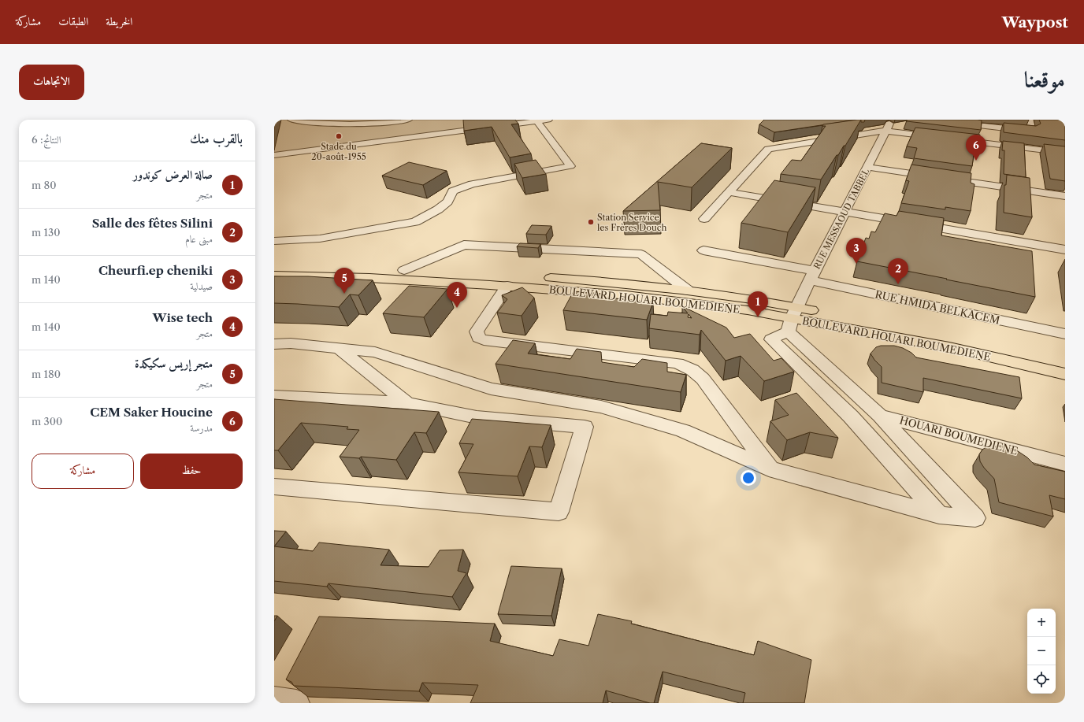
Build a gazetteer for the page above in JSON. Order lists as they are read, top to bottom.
{
  "streets": {
    "highway": ["BOULEVARD HOUARI BOUMEDIENE"],
    "street": ["RUE MESSAOUD TABBEL", "RUE HMIDA BELKACEM", "HOUARI BOUMEDIENE"]
  },
  "crossings": [
    ["RUE MESSAOUD TABBEL", "BOULEVARD HOUARI BOUMEDIENE"],
    ["RUE MESSAOUD TABBEL", "RUE HMIDA BELKACEM"]
  ],
  "places": ["Stade du 20-août-1955", "Station Service les Frères Douch"],
  "page": {
    "header": "Waypost",
    "nav": ["الخريطة", "الطبقات", "مشاركة"],
    "title": "موقعنا",
    "buttons": [
      "الاتجاهات",
      ["حفظ", "مشاركة"]
    ],
    "heading": ["بالقرب منك", "النتائج: 6"],
    "pins": [
      "6",
      "3",
      "2",
      "5",
      "4",
      "1"
    ],
    "list": [
      {
        "mark": "1",
        "name": "صالة العرض كوندور",
        "note": "متجر",
        "value": "80 m"
      },
      {
        "mark": "2",
        "name": "Salle des fêtes Silini",
        "note": "مبنى عام",
        "value": "130 m"
      },
      {
        "mark": "3",
        "name": "Cheurfi.ep cheniki",
        "note": "صيدلية",
        "value": "140 m"
      },
      {
        "mark": "4",
        "name": "Wise tech",
        "note": "متجر",
        "value": "140 m"
      },
      {
        "mark": "5",
        "name": "متجر إريس سكيكدة",
        "note": "متجر",
        "value": "180 m"
      },
      {
        "mark": "6",
        "name": "CEM Saker Houcine",
        "note": "مدرسة",
        "value": "300 m"
      }
    ],
    "map_buttons": ["+", "−"]
  }
}
